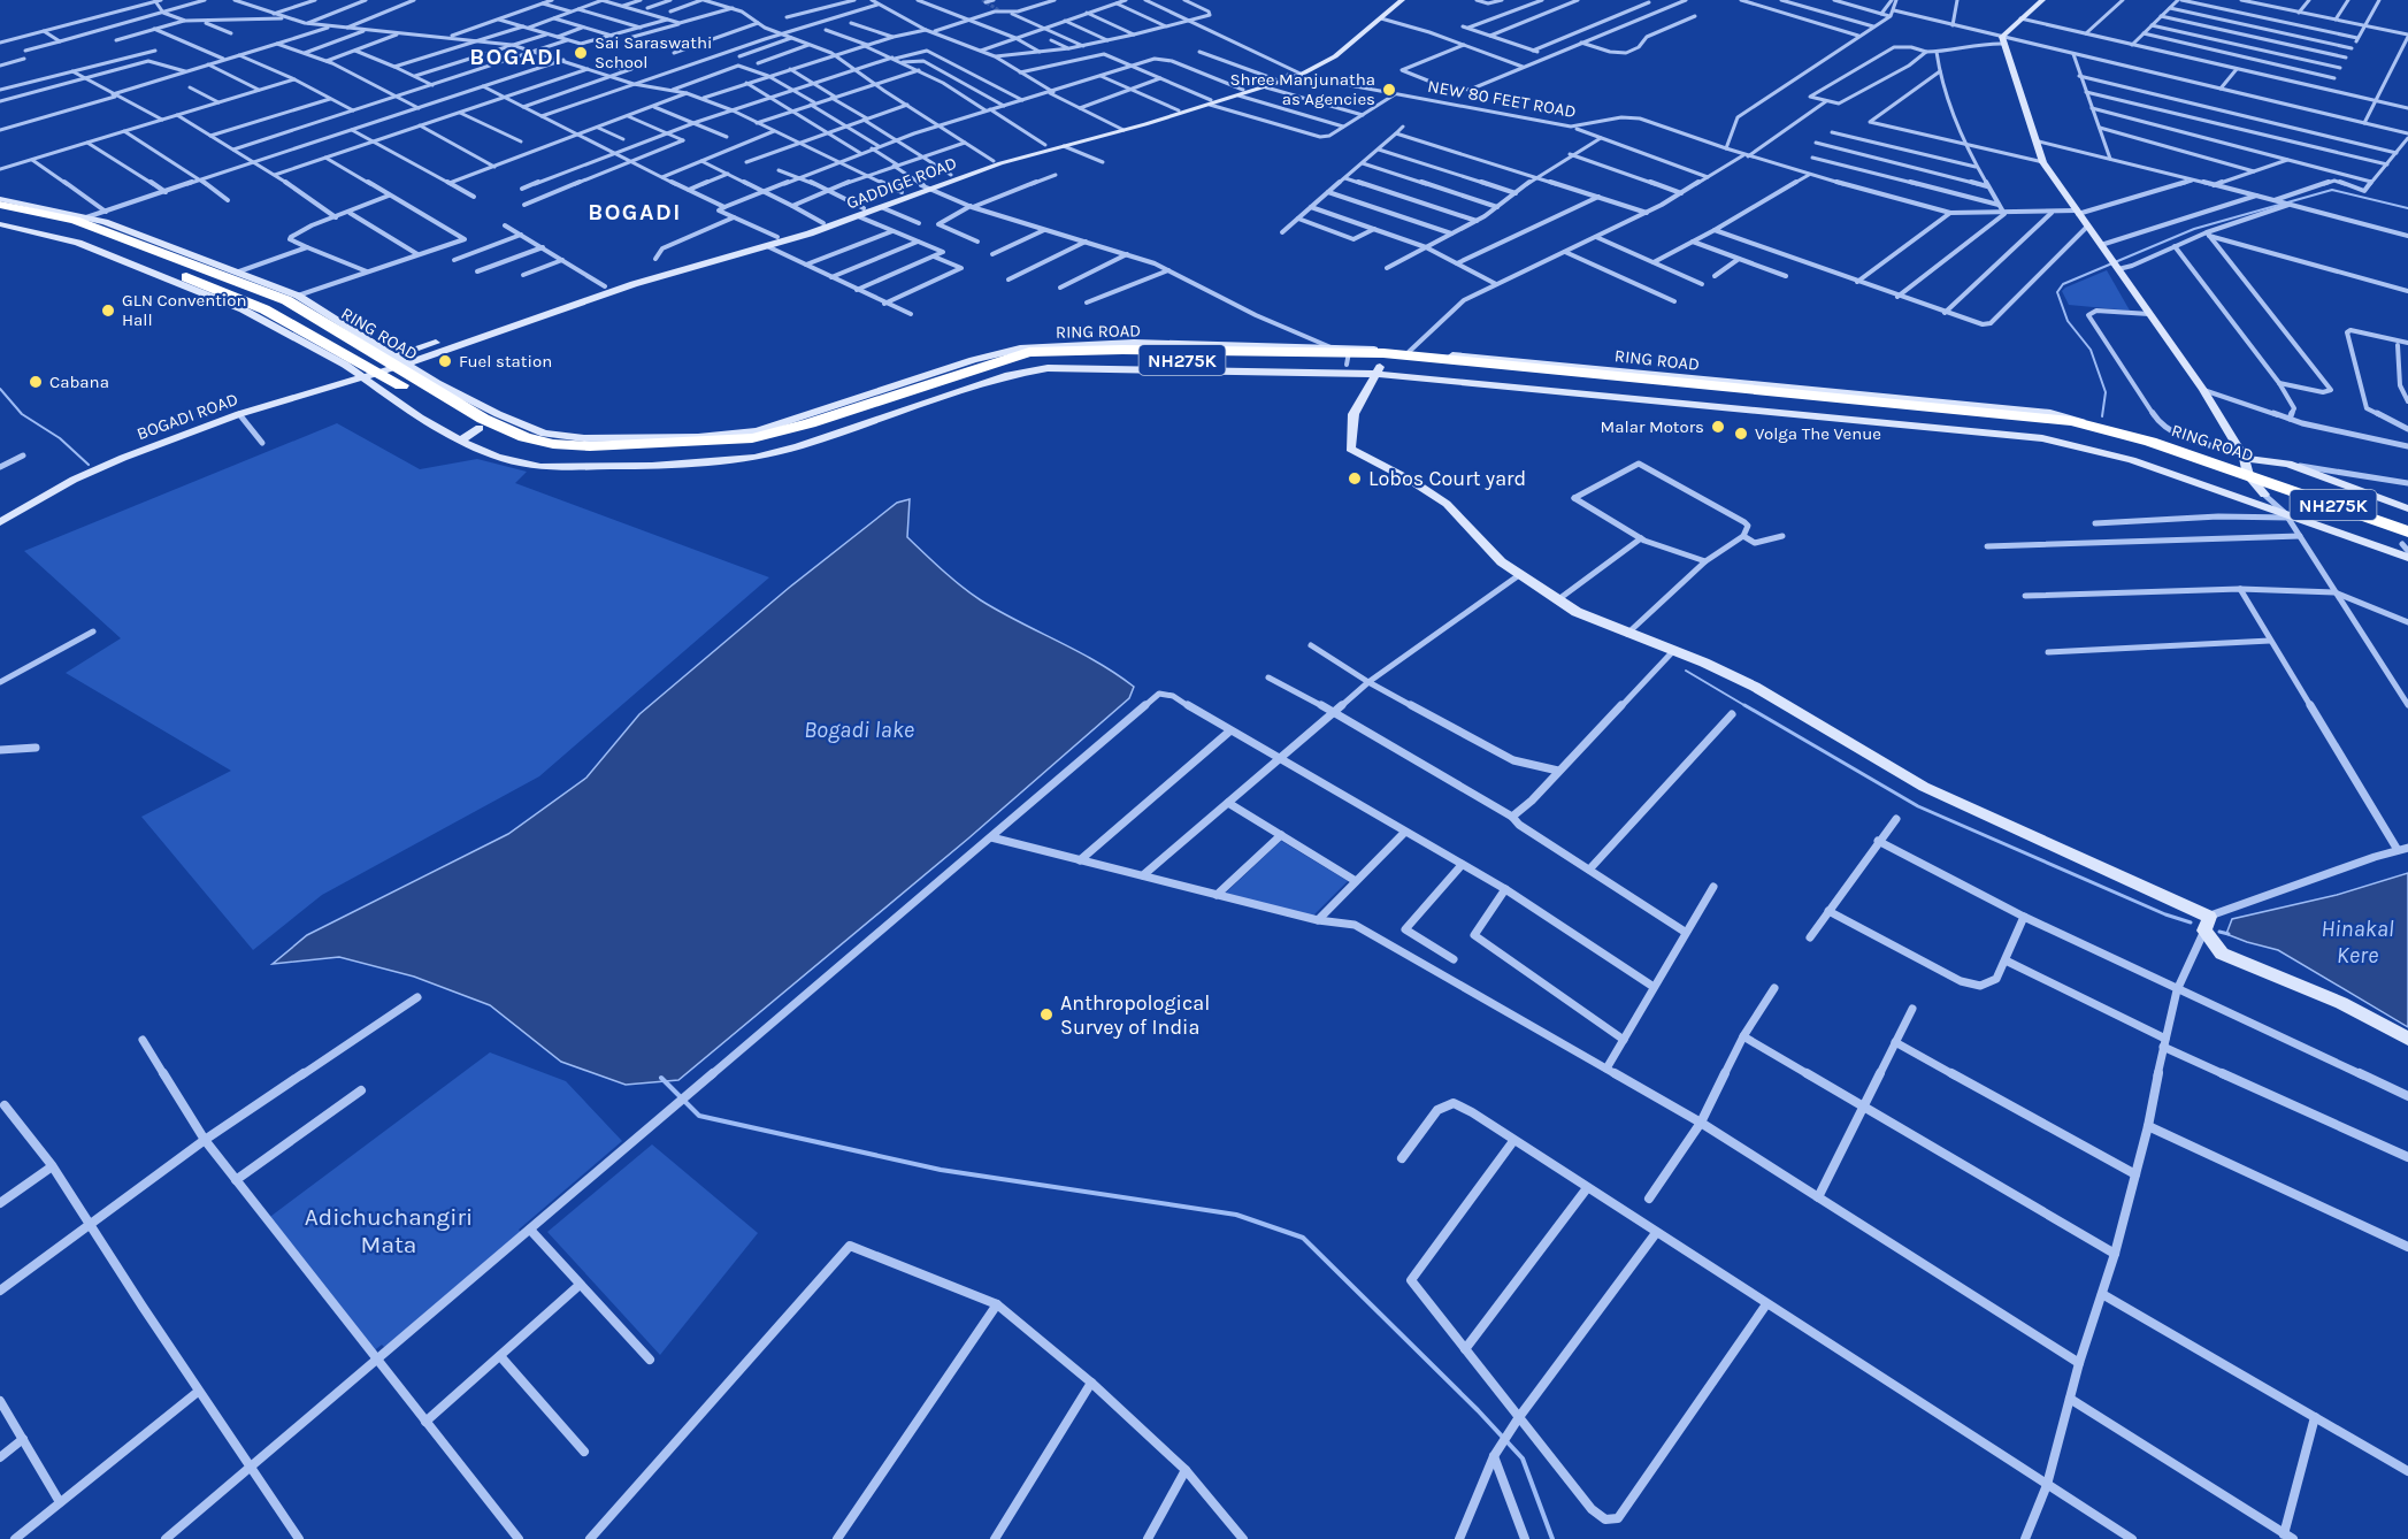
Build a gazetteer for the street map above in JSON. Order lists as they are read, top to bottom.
{
  "streets": {
    "highway": ["RING ROAD", "NH275K"],
    "street": ["NEW 80 FEET ROAD", "GADDIGE ROAD", "BOGADI ROAD"]
  },
  "crossings": [
    ["NEW 80 FEET ROAD", "GADDIGE ROAD"],
    ["GADDIGE ROAD", "RING ROAD"],
    ["GADDIGE ROAD", "BOGADI ROAD"],
    ["RING ROAD", "BOGADI ROAD"]
  ],
  "districts": ["BOGADI", "BOGADI"],
  "water": ["Bogadi lake", "Hinakal Kere"],
  "parks": ["Adichuchangiri Mata"],
  "places": [
    "Sai Saraswathi School",
    "Shree Manjunatha as Agencies",
    "GLN Convention Hall",
    "Fuel station",
    "Cabana",
    "Malar Motors",
    "Volga The Venue",
    "Lobos Court yard",
    "Anthropological Survey of India"
  ]
}
